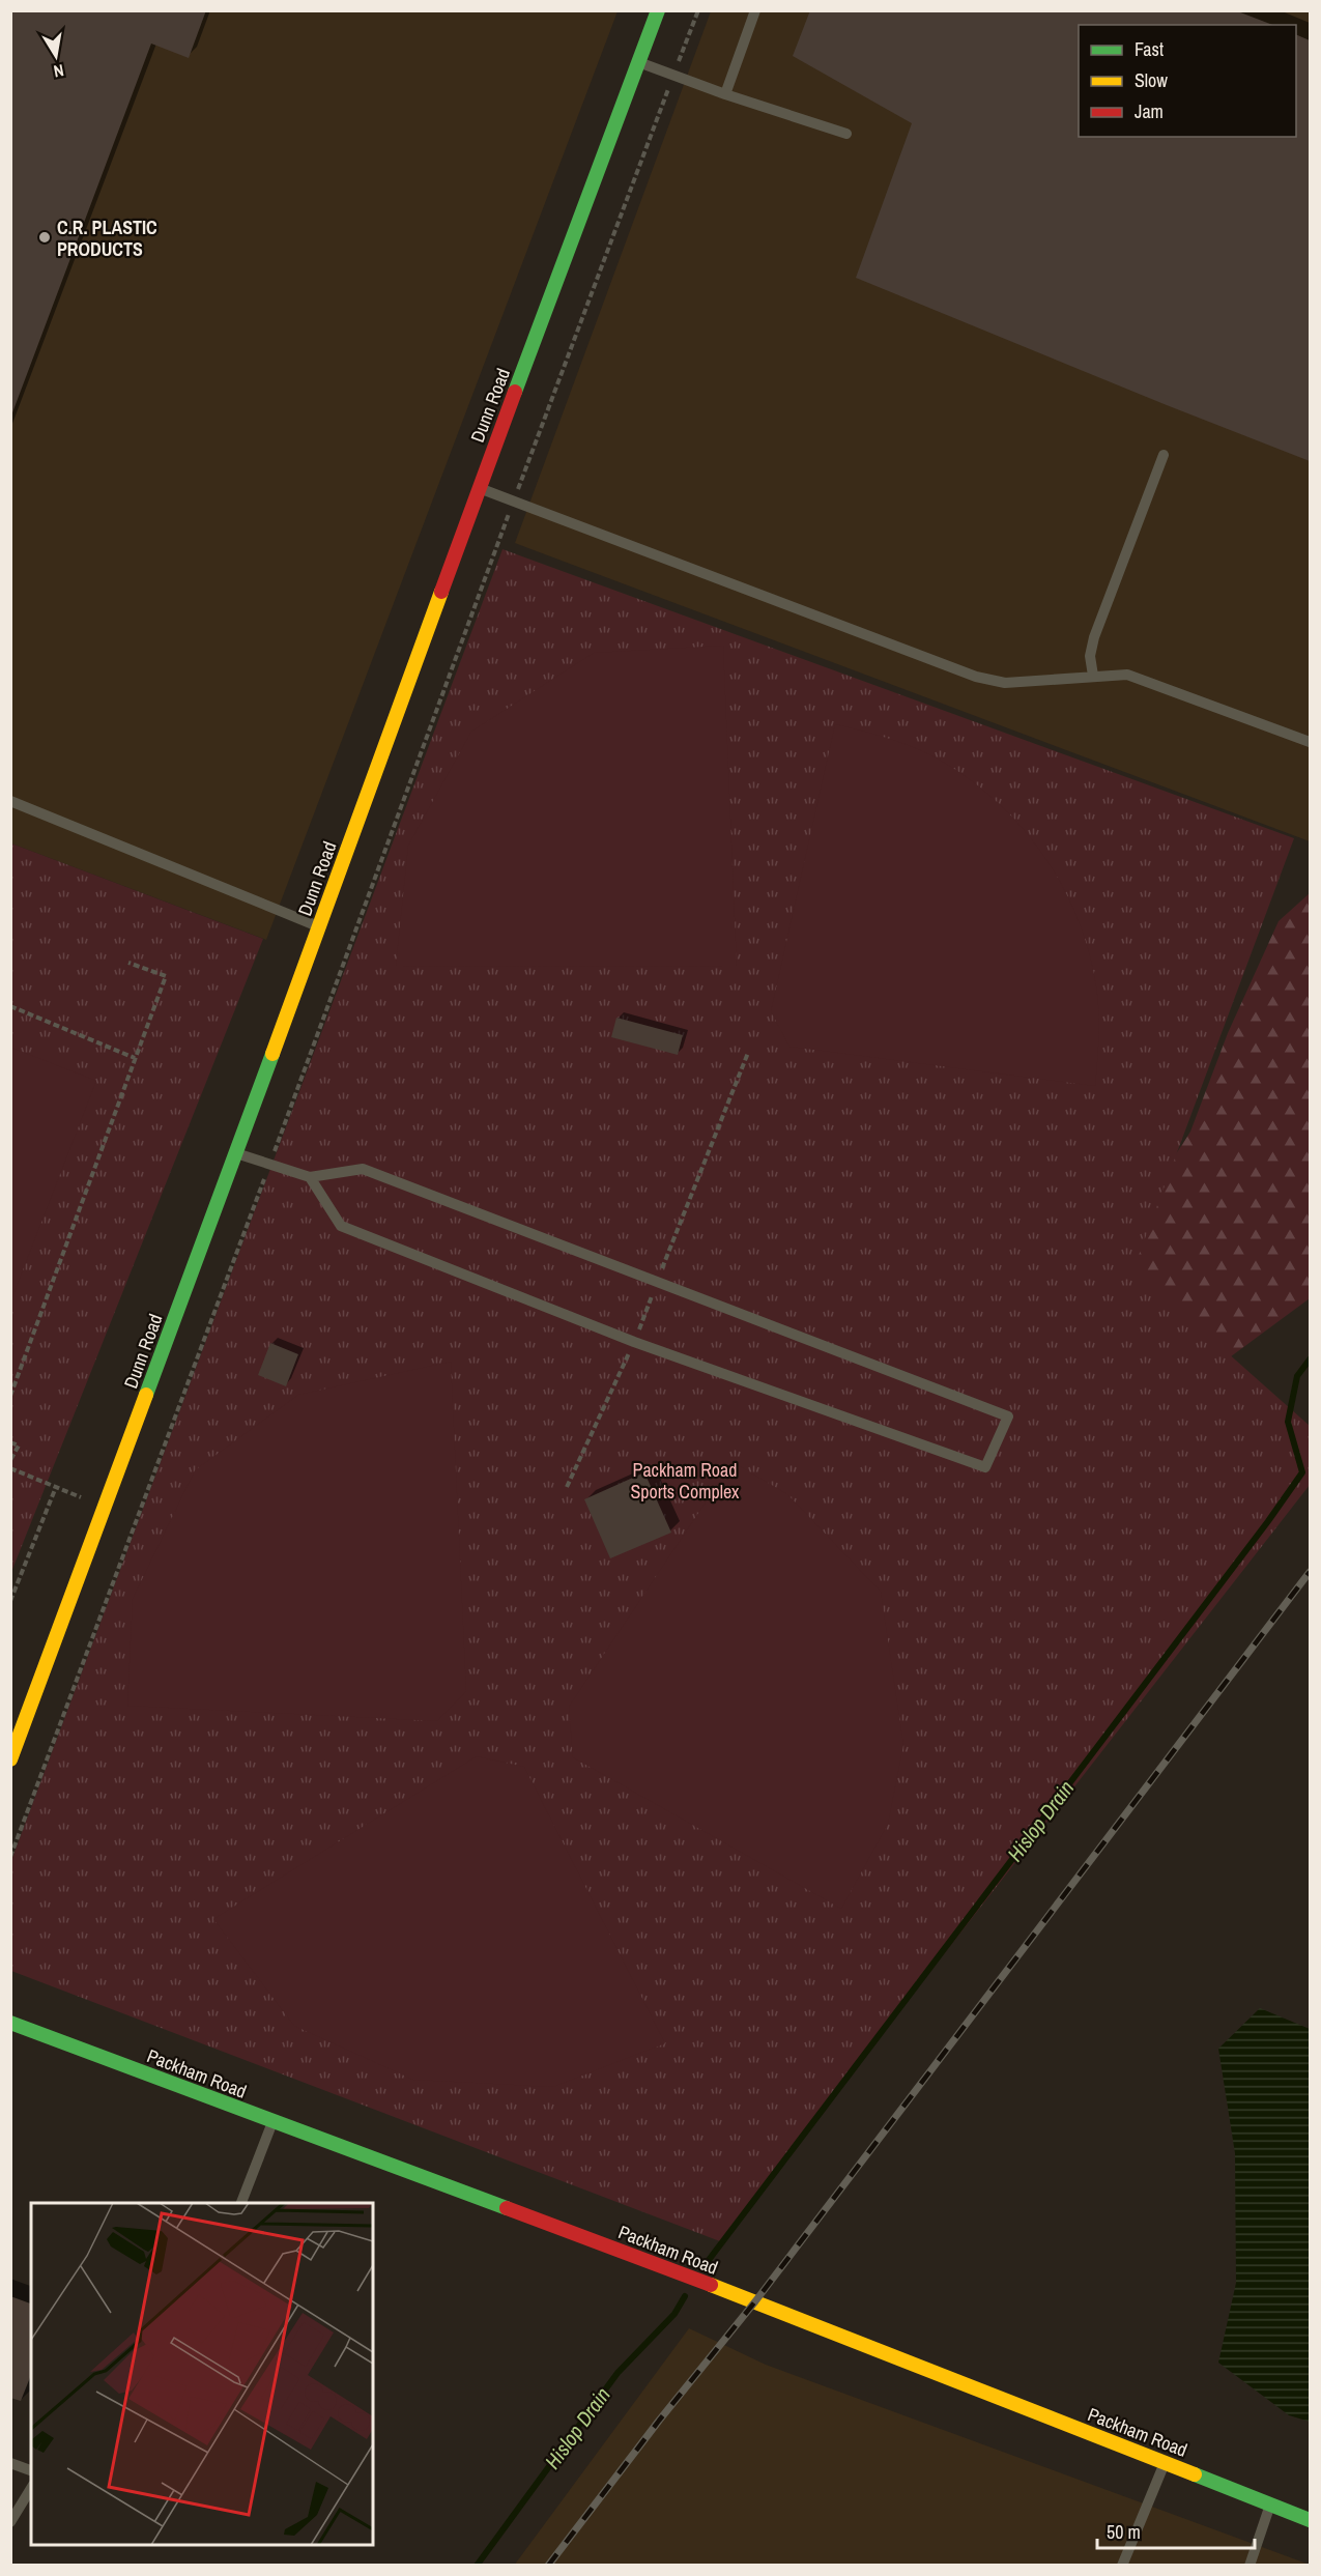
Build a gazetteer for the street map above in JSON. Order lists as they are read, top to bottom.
{
  "streets": {
    "street": ["Dunn Road", "Packham Road"]
  },
  "water": ["Hislop Drain"],
  "parks": ["Packham Road Sports Complex"],
  "places": ["C.R. PLASTIC PRODUCTS"],
  "legend": ["Fast", "Slow", "Jam"],
  "scale_bar": "50 m",
  "north": "bottom"
}
